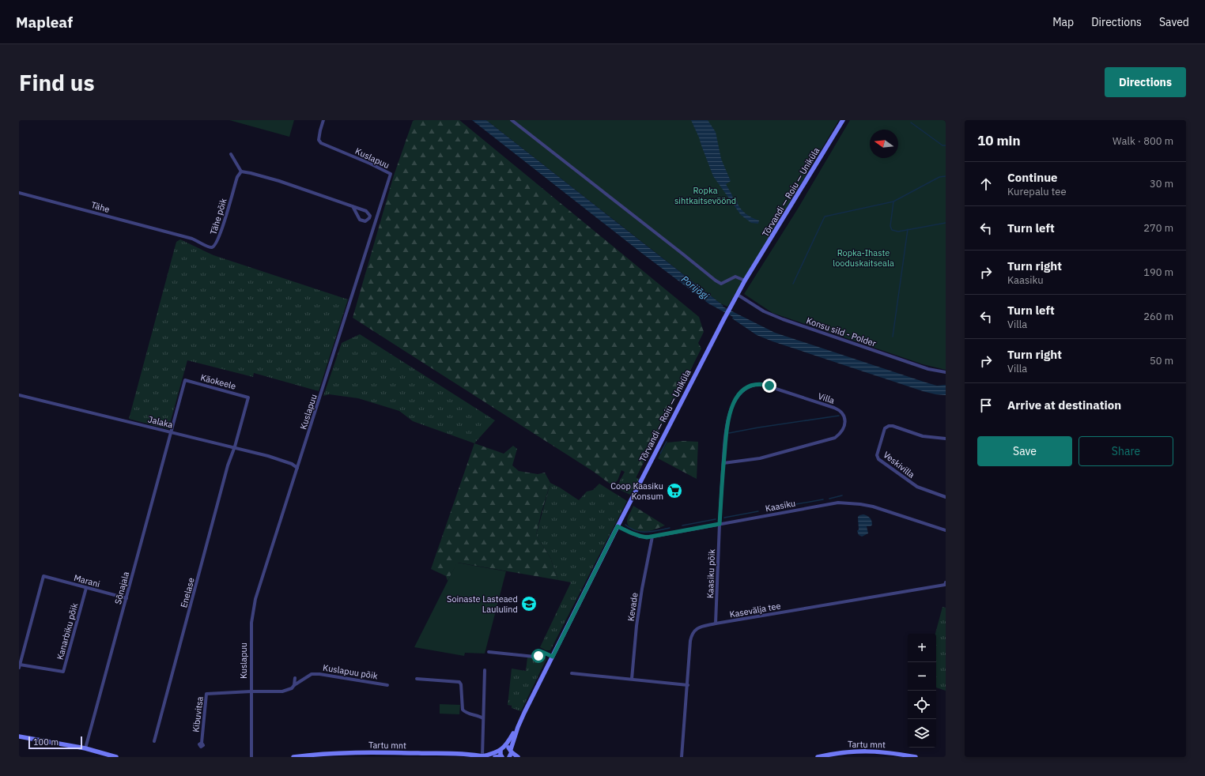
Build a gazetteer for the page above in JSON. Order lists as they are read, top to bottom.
{
  "streets": {
    "street": [
      "Kuslapuu",
      "Tõrvandi — Roiu — Uniküla",
      "Tähe",
      "Tähe põik",
      "Konsu sild - Polder",
      "Käokeele",
      "Villa",
      "Jalaka",
      "Veskivilla",
      "Kaasiku",
      "Kaasiku põik",
      "Marani",
      "Sõnajala",
      "Enelase",
      "Kevade",
      "Kasevälja tee",
      "Kanarbiku põik",
      "Kuslapuu põik",
      "Kibuvitsa",
      "Tartu mnt"
    ]
  },
  "crossings": [
    ["Kuslapuu", "Jalaka"],
    ["Kuslapuu", "Kuslapuu põik"],
    ["Kuslapuu", "Kibuvitsa"],
    ["Tõrvandi — Roiu — Uniküla", "Konsu sild - Polder"],
    ["Tõrvandi — Roiu — Uniküla", "Kaasiku"],
    ["Tõrvandi — Roiu — Uniküla", "Tartu mnt"],
    ["Tähe", "Tähe põik"],
    ["Käokeele", "Jalaka"],
    ["Käokeele", "Sõnajala"],
    ["Käokeele", "Enelase"],
    ["Villa", "Kaasiku"],
    ["Villa", "Kaasiku põik"],
    ["Jalaka", "Sõnajala"],
    ["Jalaka", "Enelase"],
    ["Kaasiku", "Kaasiku põik"],
    ["Kaasiku", "Kevade"],
    ["Kaasiku põik", "Kasevälja tee"],
    ["Marani", "Sõnajala"],
    ["Marani", "Kanarbiku põik"],
    ["Kuslapuu põik", "Kibuvitsa"]
  ],
  "water": ["Porijõgi"],
  "parks": ["Ropka sihtkaitsevöönd", "Ropka-Ihaste looduskaitseala"],
  "places": {
    "supermarket": ["Coop Kaasiku Konsum"],
    "school or university": ["Soinaste Lasteaed Laululind"]
  },
  "scale_bar": "100 m",
  "north": "left",
  "page": {
    "header": "Mapleaf",
    "nav": ["Map", "Directions", "Saved"],
    "buttons": [
      "Directions",
      ["Save", "Share"]
    ],
    "title": "Find us",
    "heading": ["10 min", "Walk · 800 m"],
    "list": [
      ["Continue", "Kurepalu tee", "30 m"],
      ["Turn left", "270 m"],
      ["Turn right", "Kaasiku", "190 m"],
      ["Turn left", "Villa", "260 m"],
      ["Turn right", "Villa", "50 m"],
      "Arrive at destination"
    ],
    "map_buttons": ["+", "−"],
    "scale": "100 m"
  }
}
